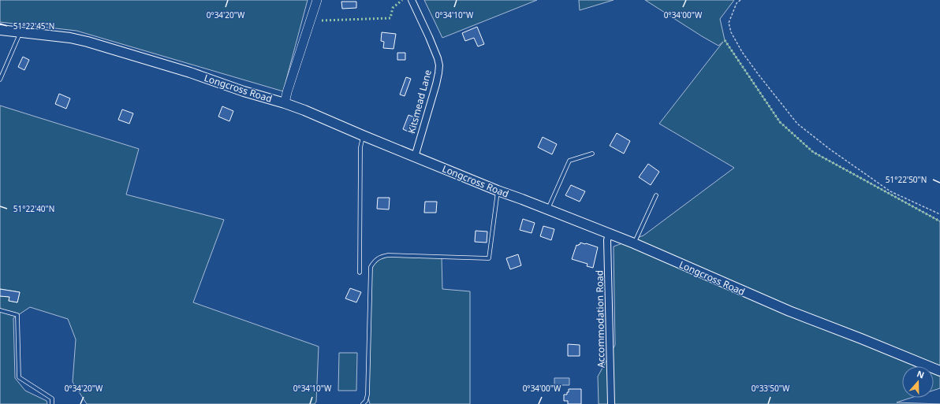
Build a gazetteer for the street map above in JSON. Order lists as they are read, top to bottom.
{
  "streets": {
    "main road": ["Longcross Road"],
    "street": ["Kitsmead Lane", "Accommodation Road"]
  },
  "crossings": [
    ["Longcross Road", "Kitsmead Lane"],
    ["Longcross Road", "Accommodation Road"]
  ],
  "north": "top",
  "coordinates": [
    "0°34'20\"W",
    "0°34'10\"W",
    "0°34'00\"W",
    "51°22'45\"N",
    "51°22'50\"N",
    "51°22'40\"N",
    "0°33'50\"W"
  ]
}
